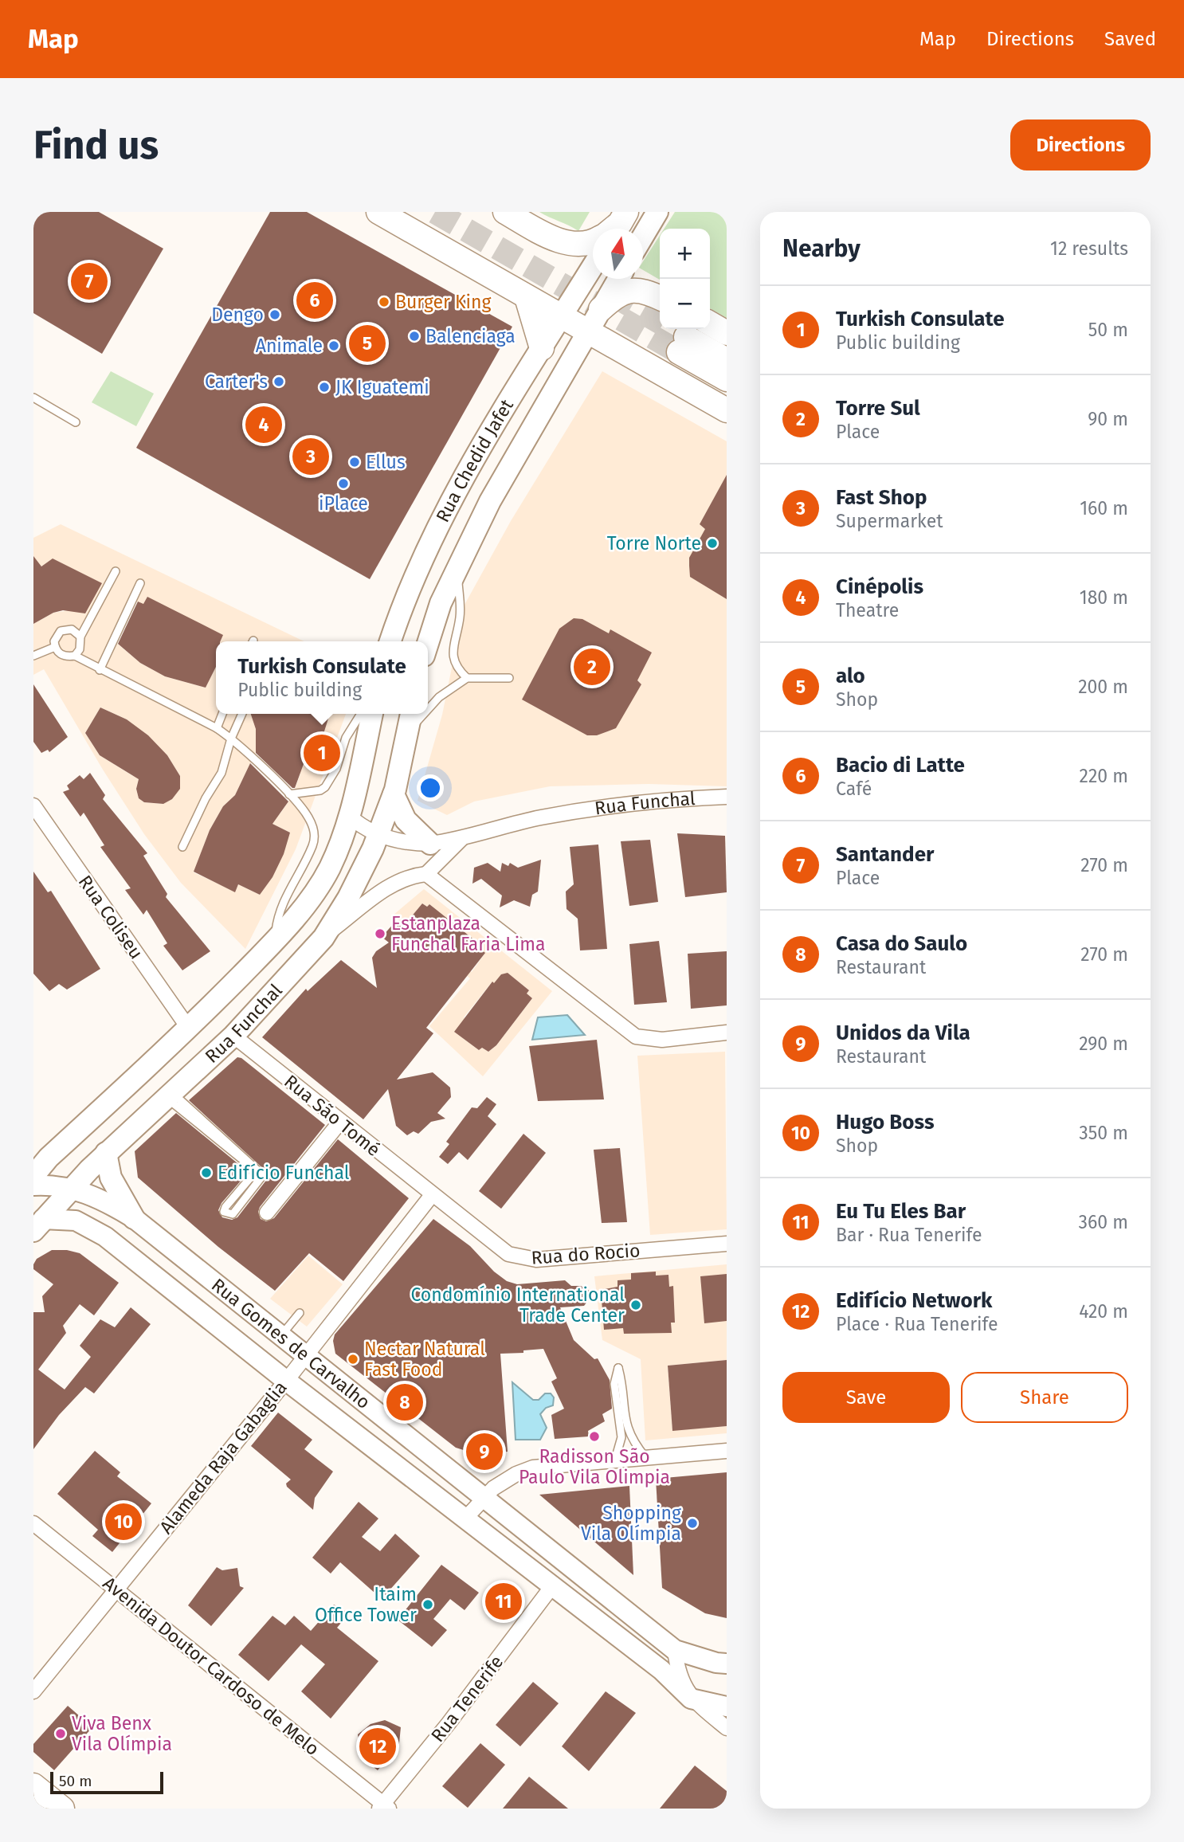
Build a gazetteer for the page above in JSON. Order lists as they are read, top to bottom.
{
  "streets": {
    "main road": ["Rua Chedid Jafet", "Rua Funchal"],
    "street": [
      "Rua Coliseu",
      "Rua São Tomé",
      "Rua do Rocio",
      "Rua Gomes de Carvalho",
      "Alameda Raja Gabaglia",
      "Avenida Doutor Cardoso de Melo",
      "Rua Tenerife"
    ]
  },
  "crossings": [
    ["Rua Funchal", "Rua Coliseu"],
    ["Rua Funchal", "Rua São Tomé"],
    ["Rua Funchal", "Rua Gomes de Carvalho"],
    ["Rua São Tomé", "Rua do Rocio"],
    ["Rua São Tomé", "Alameda Raja Gabaglia"],
    ["Rua do Rocio", "Alameda Raja Gabaglia"],
    ["Rua Gomes de Carvalho", "Alameda Raja Gabaglia"],
    ["Rua Gomes de Carvalho", "Rua Tenerife"],
    ["Alameda Raja Gabaglia", "Avenida Doutor Cardoso de Melo"],
    ["Avenida Doutor Cardoso de Melo", "Rua Tenerife"]
  ],
  "places": [
    "Burger King",
    "Dengo",
    "Balenciaga",
    "Animale",
    "Carter's",
    "JK Iguatemi",
    "Ellus",
    "iPlace",
    "Torre Norte",
    "Estanplaza Funchal Faria Lima",
    "Edifício Funchal",
    "Condomínio International Trade Center",
    "Nectar Natural Fast Food",
    "Radisson São Paulo Vila Olimpia",
    "Shopping Vila Olímpia",
    "Itaim Office Tower",
    "Viva Benx Vila Olímpia"
  ],
  "scale_bar": "50 m",
  "north": "top",
  "page": {
    "header": "Map",
    "nav": ["Map", "Directions", "Saved"],
    "buttons": [
      "Directions",
      ["Save", "Share"]
    ],
    "title": "Find us",
    "heading": ["Nearby", "12 results"],
    "map_buttons": ["+", "−"],
    "pins": [
      "7",
      "6",
      "5",
      "4",
      "3",
      "2",
      "1",
      "8",
      "9",
      "10",
      "11",
      "12"
    ],
    "list": [
      {
        "mark": "1",
        "name": "Turkish Consulate",
        "note": "Public building",
        "value": "50 m"
      },
      {
        "mark": "2",
        "name": "Torre Sul",
        "note": "Place",
        "value": "90 m"
      },
      {
        "mark": "3",
        "name": "Fast Shop",
        "note": "Supermarket",
        "value": "160 m"
      },
      {
        "mark": "4",
        "name": "Cinépolis",
        "note": "Theatre",
        "value": "180 m"
      },
      {
        "mark": "5",
        "name": "alo",
        "note": "Shop",
        "value": "200 m"
      },
      {
        "mark": "6",
        "name": "Bacio di Latte",
        "note": "Café",
        "value": "220 m"
      },
      {
        "mark": "7",
        "name": "Santander",
        "note": "Place",
        "value": "270 m"
      },
      {
        "mark": "8",
        "name": "Casa do Saulo",
        "note": "Restaurant",
        "value": "270 m"
      },
      {
        "mark": "9",
        "name": "Unidos da Vila",
        "note": "Restaurant",
        "value": "290 m"
      },
      {
        "mark": "10",
        "name": "Hugo Boss",
        "note": "Shop",
        "value": "350 m"
      },
      {
        "mark": "11",
        "name": "Eu Tu Eles Bar",
        "note": "Bar · Rua Tenerife",
        "value": "360 m"
      },
      {
        "mark": "12",
        "name": "Edifício Network",
        "note": "Place · Rua Tenerife",
        "value": "420 m"
      }
    ],
    "popup": ["Turkish Consulate", "Public building"],
    "scale": "50 m"
  }
}
